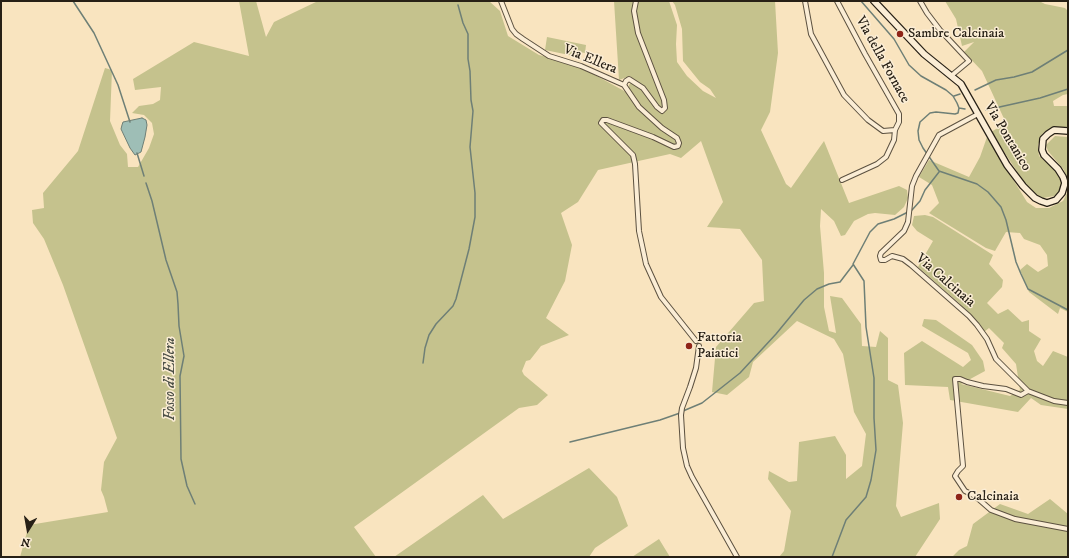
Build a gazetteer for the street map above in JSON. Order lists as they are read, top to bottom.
{
  "streets": {
    "street": [
      "Via Ellera",
      "Via della Fornace",
      "Via Pontanico",
      "Via Calcinaia"
    ]
  },
  "crossings": [
    ["Via Pontanico", "Via Calcinaia"]
  ],
  "water": ["Fosso di Ellera"],
  "places": ["Sambre Calcinaia", "Fattoria Paiatici", "Calcinaia"],
  "north": "bottom"
}
